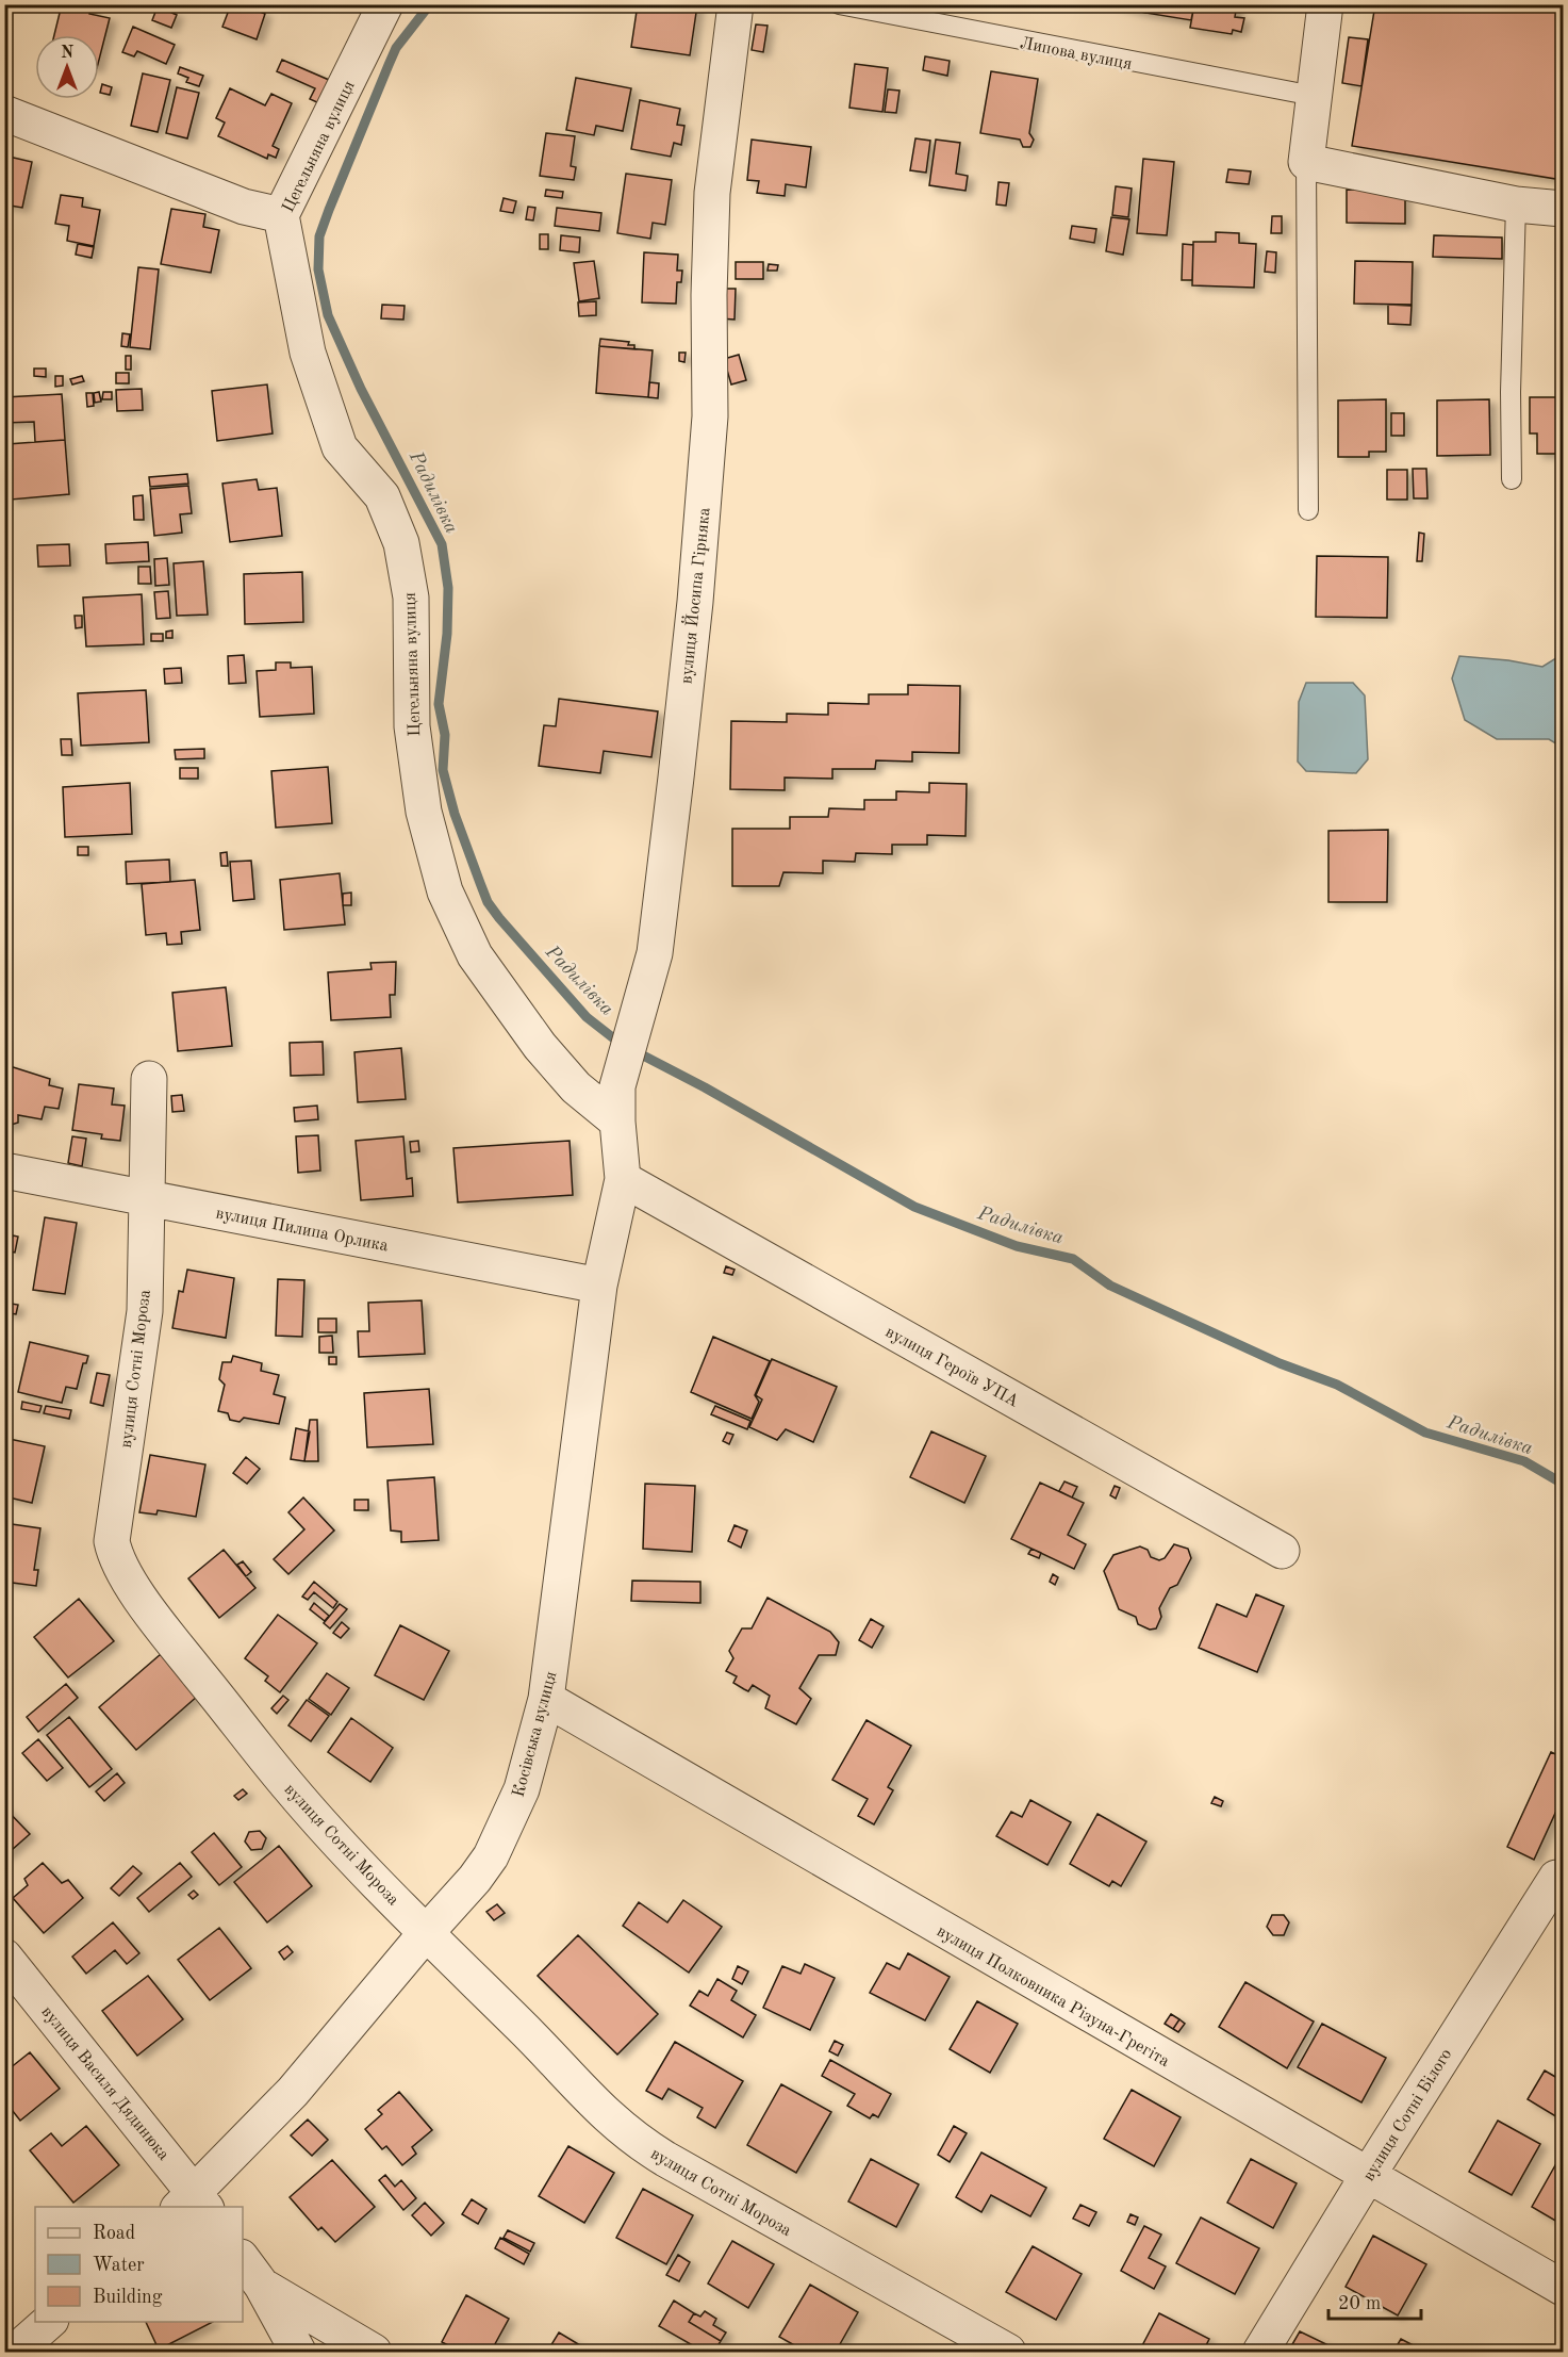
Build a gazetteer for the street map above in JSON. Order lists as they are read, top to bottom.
{
  "streets": {
    "street": [
      "Цегельняна вулиця",
      "вулиця Йосипа Гірняка",
      "вулиця Пилипа Орлика",
      "вулиця Героїв УПА",
      "вулиця Сотні Мороза",
      "Косівська вулиця",
      "вулиця Полковника Різуна-Грегіта",
      "вулиця Василя Дядинюка",
      "вулиця Сотні Білого"
    ],
    "lane": ["Липова вулиця"]
  },
  "crossings": [
    ["Цегельняна вулиця", "вулиця Йосипа Гірняка"],
    ["вулиця Йосипа Гірняка", "вулиця Героїв УПА"],
    ["вулиця Йосипа Гірняка", "Косівська вулиця"],
    ["вулиця Пилипа Орлика", "вулиця Сотні Мороза"],
    ["вулиця Пилипа Орлика", "Косівська вулиця"],
    ["вулиця Героїв УПА", "Косівська вулиця"],
    ["вулиця Сотні Мороза", "Косівська вулиця"],
    ["Косівська вулиця", "вулиця Полковника Різуна-Грегіта"],
    ["Косівська вулиця", "вулиця Василя Дядинюка"],
    ["вулиця Полковника Різуна-Грегіта", "вулиця Сотні Білого"]
  ],
  "water": ["Радилівка"],
  "legend": ["Road", "Water", "Building"],
  "scale_bar": "20 m",
  "north": "top"
}
